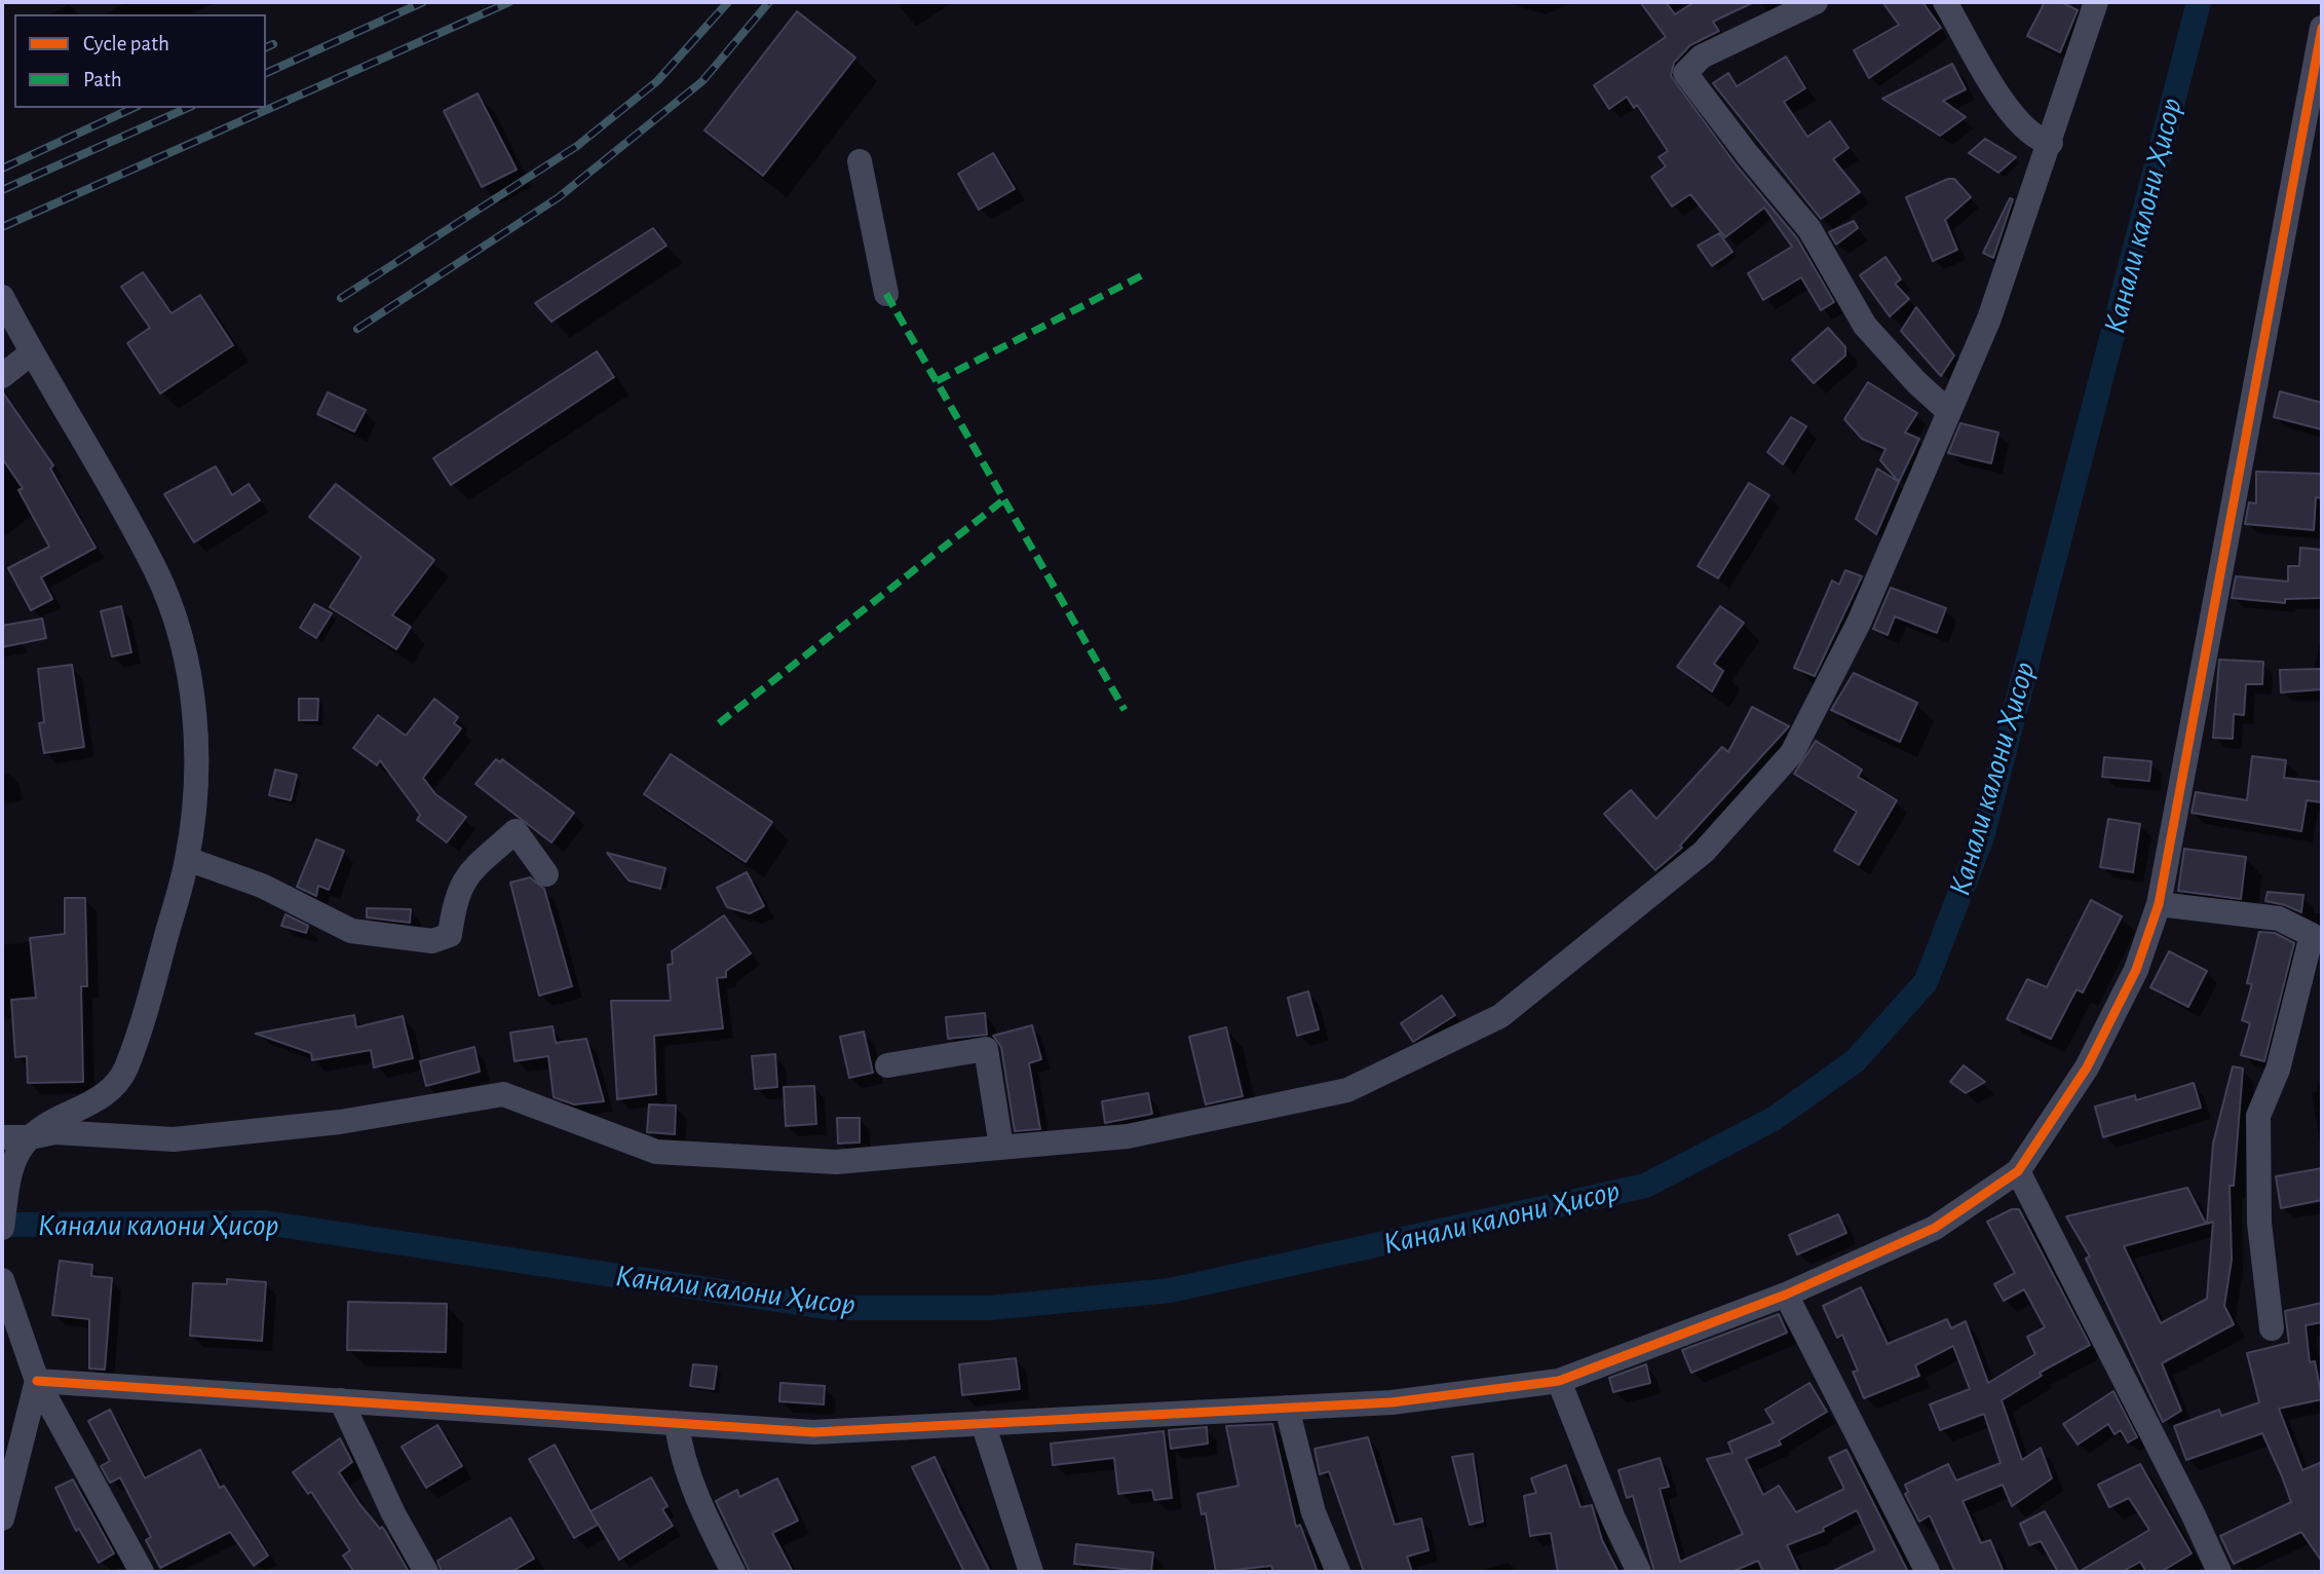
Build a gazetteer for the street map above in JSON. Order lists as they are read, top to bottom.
{
  "water": ["Канали калони Ҳисор"],
  "legend": ["Cycle path", "Path"]
}
